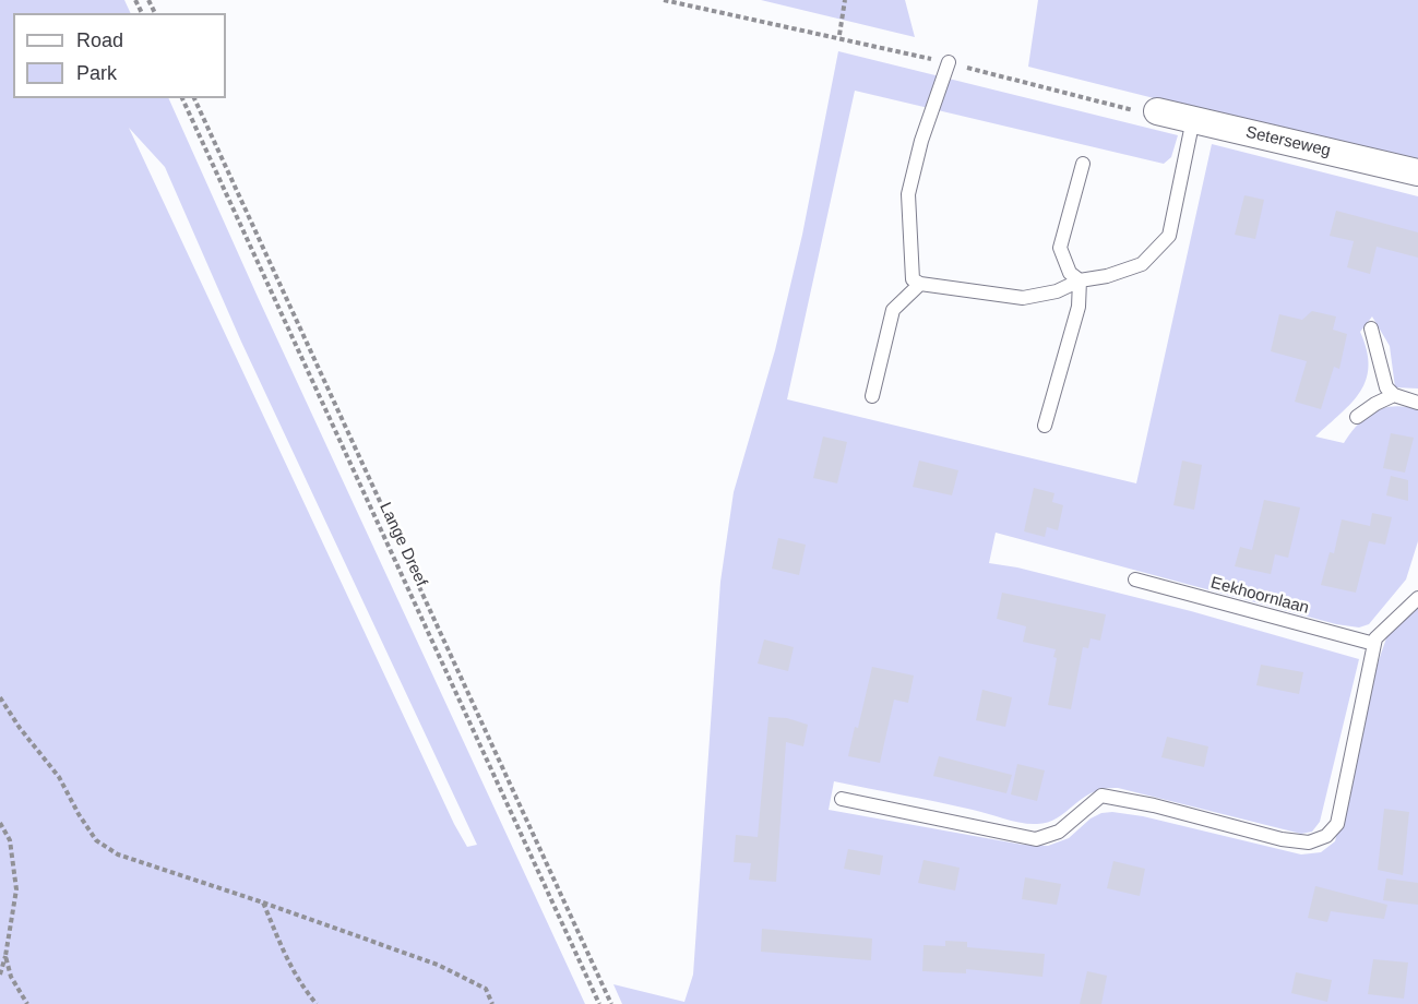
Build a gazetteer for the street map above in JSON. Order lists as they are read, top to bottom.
{
  "streets": {
    "street": ["Seterseweg"],
    "lane": ["Eekhoornlaan"],
    "path": ["Lange Dreef"]
  },
  "legend": ["Road", "Park"]
}
